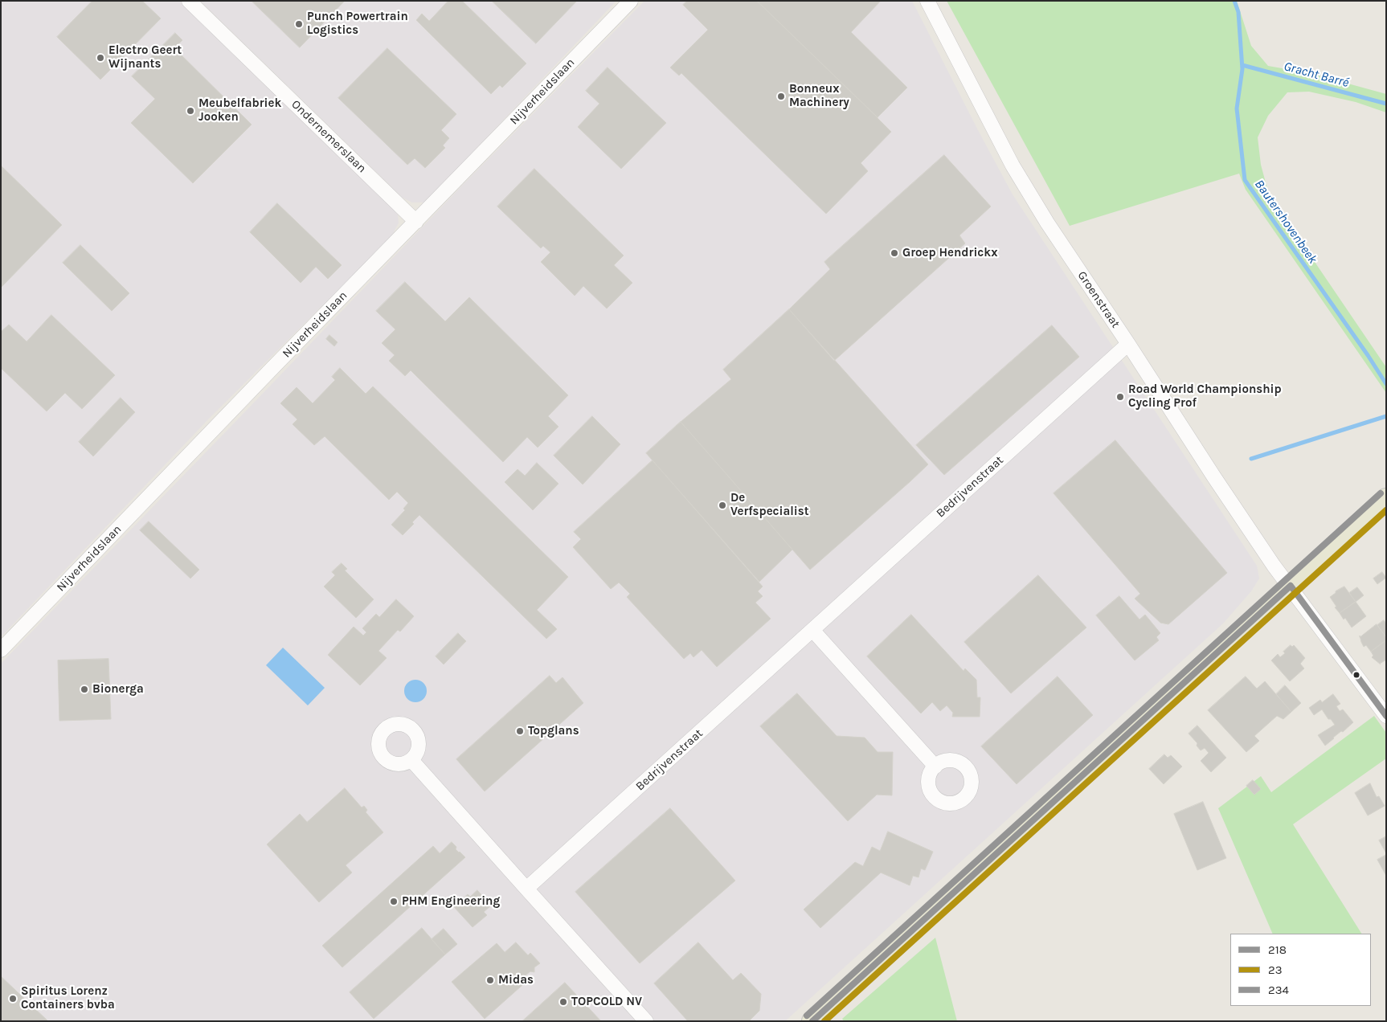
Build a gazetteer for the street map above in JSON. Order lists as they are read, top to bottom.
{
  "streets": {
    "street": [
      "Nijverheidslaan",
      "Ondernemerslaan",
      "Groenstraat",
      "Bedrijvenstraat"
    ]
  },
  "crossings": [
    ["Nijverheidslaan", "Ondernemerslaan"],
    ["Groenstraat", "Bedrijvenstraat"]
  ],
  "water": ["Gracht Barré", "Bautershovenbeek"],
  "places": [
    "Punch Powertrain Logistics",
    "Electro Geert Wijnants",
    "Bonneux Machinery",
    "Meubelfabriek Jooken",
    "Groep Hendrickx",
    "Road World Championship Cycling Prof",
    "De Verfspecialist",
    "Bionerga",
    "Topglans",
    "PHM Engineering",
    "Midas",
    "Spiritus Lorenz Containers bvba",
    "TOPCOLD NV"
  ],
  "lines": ["transit line 234", "transit line 23", "transit line 218"],
  "legend": ["218", "23", "234"]
}
